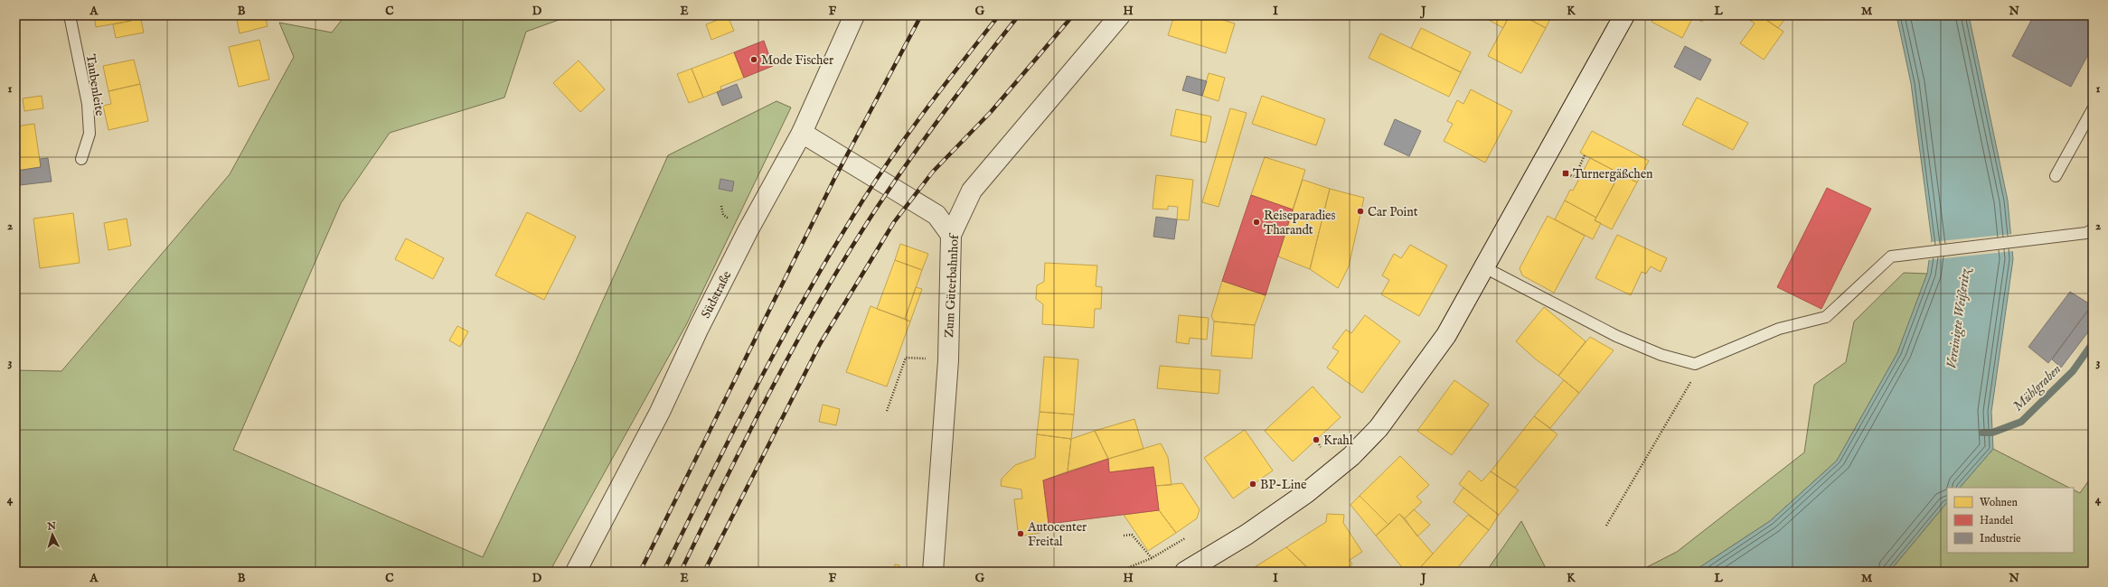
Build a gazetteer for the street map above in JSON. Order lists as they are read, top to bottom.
{
  "streets": {
    "street": ["Zum Güterbahnhof", "Südstraße"],
    "lane": ["Taubenleite"]
  },
  "water": ["Vereinigte Weißeritz", "Mühlgraben"],
  "places": {
    "other": [
      "Mode Fischer",
      "Car Point",
      "Reiseparadies Tharandt",
      "Krahl",
      "BP-Line",
      "Autocenter Freital"
    ],
    "transit": ["Turnergäßchen"]
  },
  "legend": ["Wohnen", "Handel", "Industrie"],
  "north": "top",
  "grid": {
    "columns": [
      "A",
      "B",
      "C",
      "D",
      "E",
      "F",
      "G",
      "H",
      "I",
      "J",
      "K",
      "L",
      "M",
      "N"
    ],
    "rows": [
      "1",
      "2",
      "3",
      "4"
    ]
  }
}
